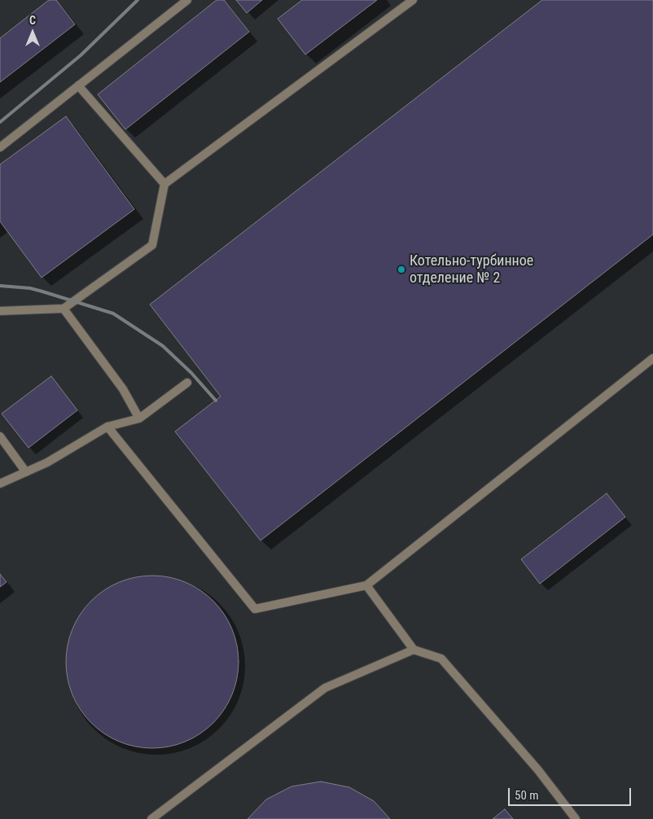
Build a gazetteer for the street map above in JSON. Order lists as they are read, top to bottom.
{
  "places": ["Котельно-турбинное отделение № 2"],
  "scale_bar": "50 m",
  "north": "top"
}
